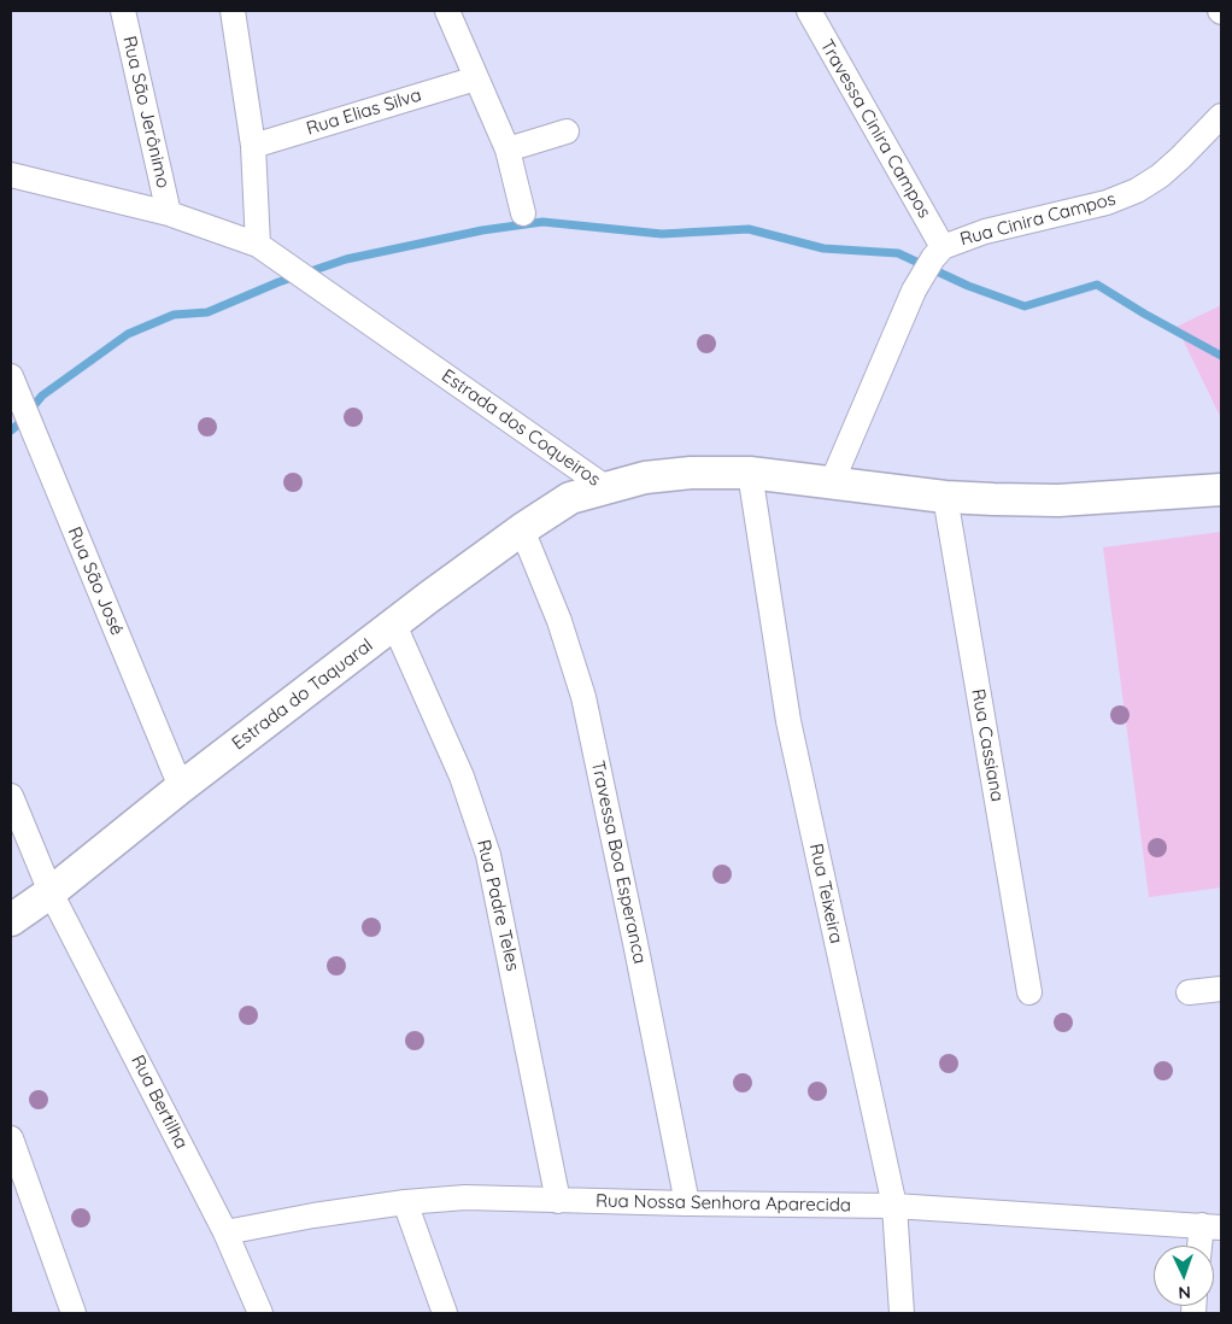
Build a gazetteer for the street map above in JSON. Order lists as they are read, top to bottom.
{
  "streets": {
    "street": [
      "Rua São Jerônimo",
      "Rua Elias Silva",
      "Travessa Cinira Campos",
      "Rua Cinira Campos",
      "Estrada dos Coqueiros",
      "Rua São José",
      "Estrada do Taquaral",
      "Rua Cassiana",
      "Travessa Boa Esperanca",
      "Rua Teixeira",
      "Rua Padre Teles",
      "Rua Bertilha",
      "Rua Nossa Senhora Aparecida"
    ]
  },
  "crossings": [
    ["Rua São Jerônimo", "Estrada dos Coqueiros"],
    ["Travessa Cinira Campos", "Rua Cinira Campos"],
    ["Estrada dos Coqueiros", "Estrada do Taquaral"],
    ["Estrada dos Coqueiros", "Rua Cassiana"],
    ["Estrada dos Coqueiros", "Rua Teixeira"],
    ["Rua São José", "Estrada do Taquaral"],
    ["Estrada do Taquaral", "Travessa Boa Esperanca"],
    ["Estrada do Taquaral", "Rua Padre Teles"],
    ["Estrada do Taquaral", "Rua Bertilha"],
    ["Travessa Boa Esperanca", "Rua Nossa Senhora Aparecida"],
    ["Rua Teixeira", "Rua Nossa Senhora Aparecida"],
    ["Rua Padre Teles", "Rua Nossa Senhora Aparecida"],
    ["Rua Bertilha", "Rua Nossa Senhora Aparecida"]
  ],
  "north": "bottom"
}
